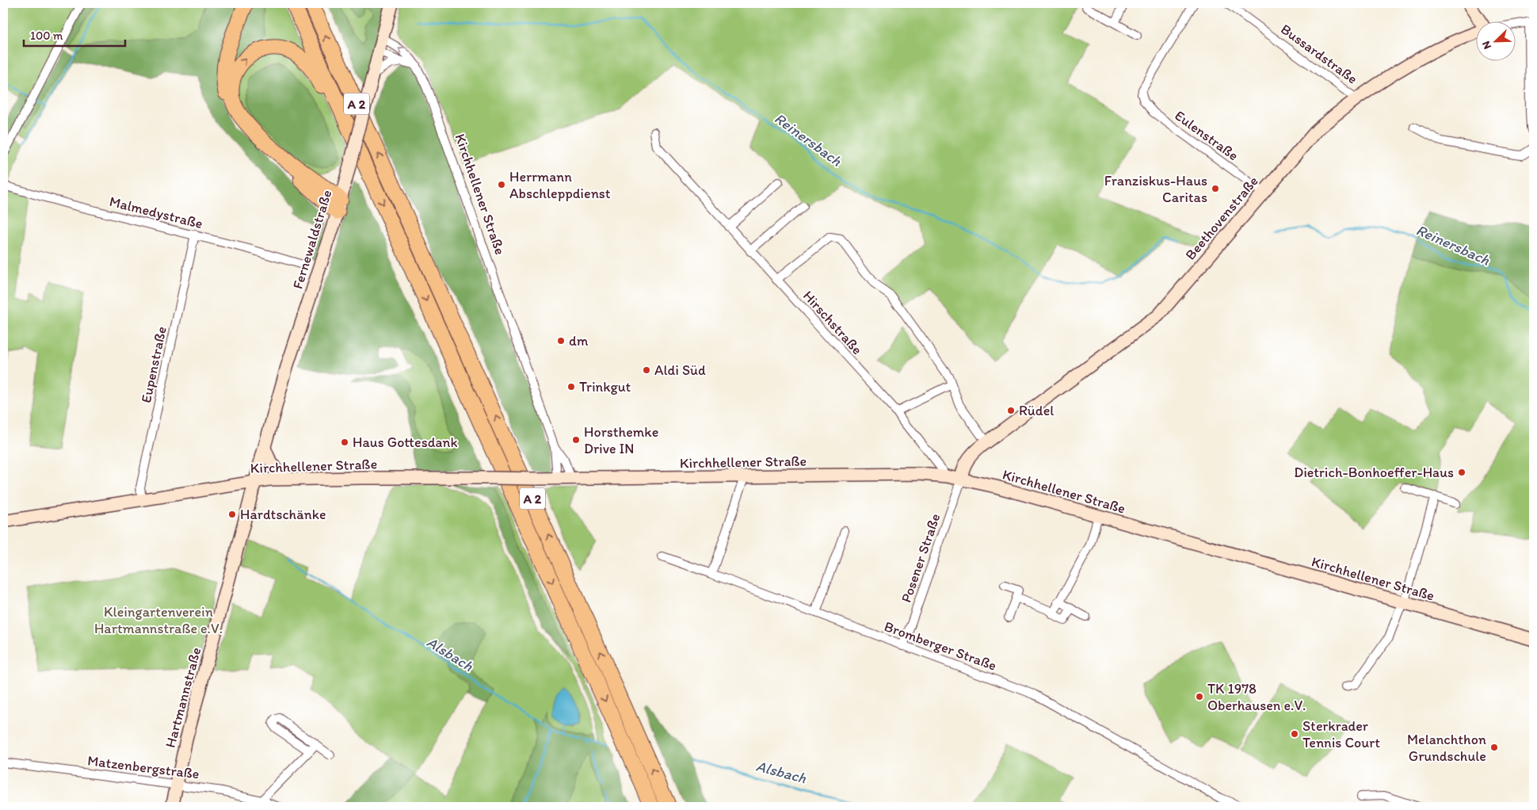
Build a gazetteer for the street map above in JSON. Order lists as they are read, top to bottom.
{
  "streets": {
    "highway": ["A 2"],
    "main road": [
      "Kirchhellener Straße",
      "Beethovenstraße",
      "Fernewaldstraße",
      "Hartmannstraße"
    ],
    "street": [
      "Bussardstraße",
      "Eulenstraße",
      "Malmedystraße",
      "Hirschstraße",
      "Eupenstraße",
      "Posener Straße",
      "Bromberger Straße",
      "Matzenbergstraße"
    ]
  },
  "crossings": [
    ["Bussardstraße", "Beethovenstraße"],
    ["Eulenstraße", "Beethovenstraße"],
    ["Kirchhellener Straße", "Beethovenstraße"],
    ["Kirchhellener Straße", "Fernewaldstraße"],
    ["Kirchhellener Straße", "Hirschstraße"],
    ["Kirchhellener Straße", "Eupenstraße"],
    ["Kirchhellener Straße", "Posener Straße"],
    ["Kirchhellener Straße", "Hartmannstraße"],
    ["Malmedystraße", "Eupenstraße"],
    ["Beethovenstraße", "Posener Straße"],
    ["Fernewaldstraße", "Hartmannstraße"],
    ["Posener Straße", "Bromberger Straße"],
    ["Hartmannstraße", "Matzenbergstraße"]
  ],
  "water": ["Reinersbach", "Alsbach"],
  "parks": ["Kleingartenverein Hartmannstraße e.V."],
  "places": [
    "Herrmann Abschleppdienst",
    "Franziskus-Haus Caritas",
    "dm",
    "Aldi Süd",
    "Trinkgut",
    "Rüdel",
    "Horsthemke Drive IN",
    "Haus Gottesdank",
    "Dietrich-Bonhoeffer-Haus",
    "Hardtschänke",
    "TK 1978 Oberhausen e.V.",
    "Sterkrader Tennis Court",
    "Melanchthon Grundschule"
  ],
  "scale_bar": "100 m",
  "north": "bottom left"
}
